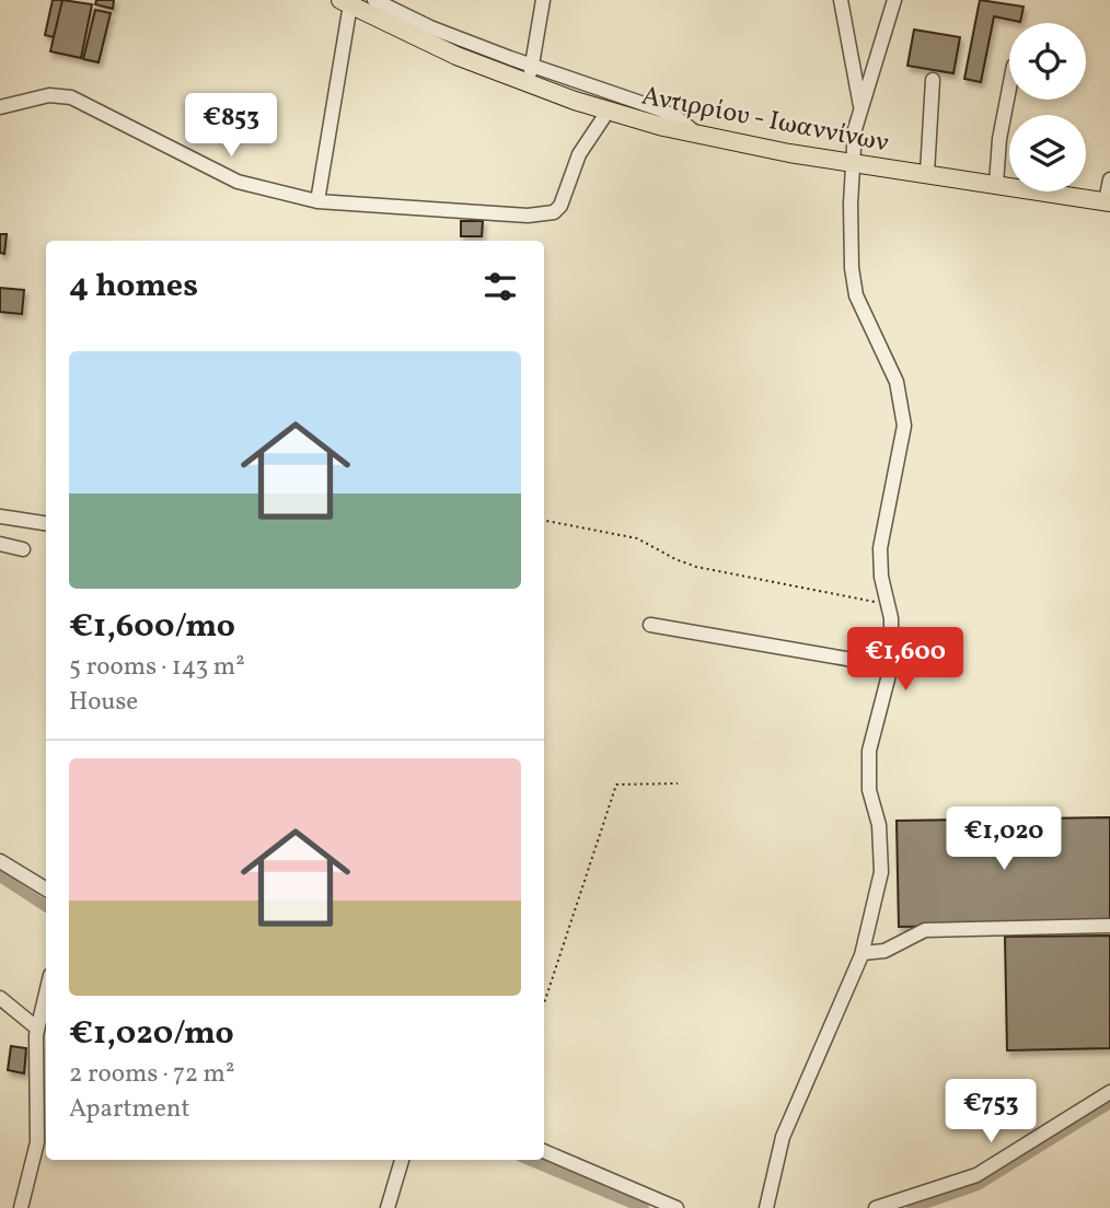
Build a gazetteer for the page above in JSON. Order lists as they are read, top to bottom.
{
  "streets": {
    "main road": ["Αντιρρίου - Ιωαννίνων"]
  },
  "page": {
    "price": [
      "€853",
      "€1,600",
      "€1,020",
      "€753"
    ],
    "heading": "4 homes",
    "list": [
      {
        "name": "€1,600/mo",
        "note": "5 rooms · 143 m² · House"
      },
      {
        "name": "€1,020/mo",
        "note": "2 rooms · 72 m² · Apartment"
      }
    ]
  }
}
